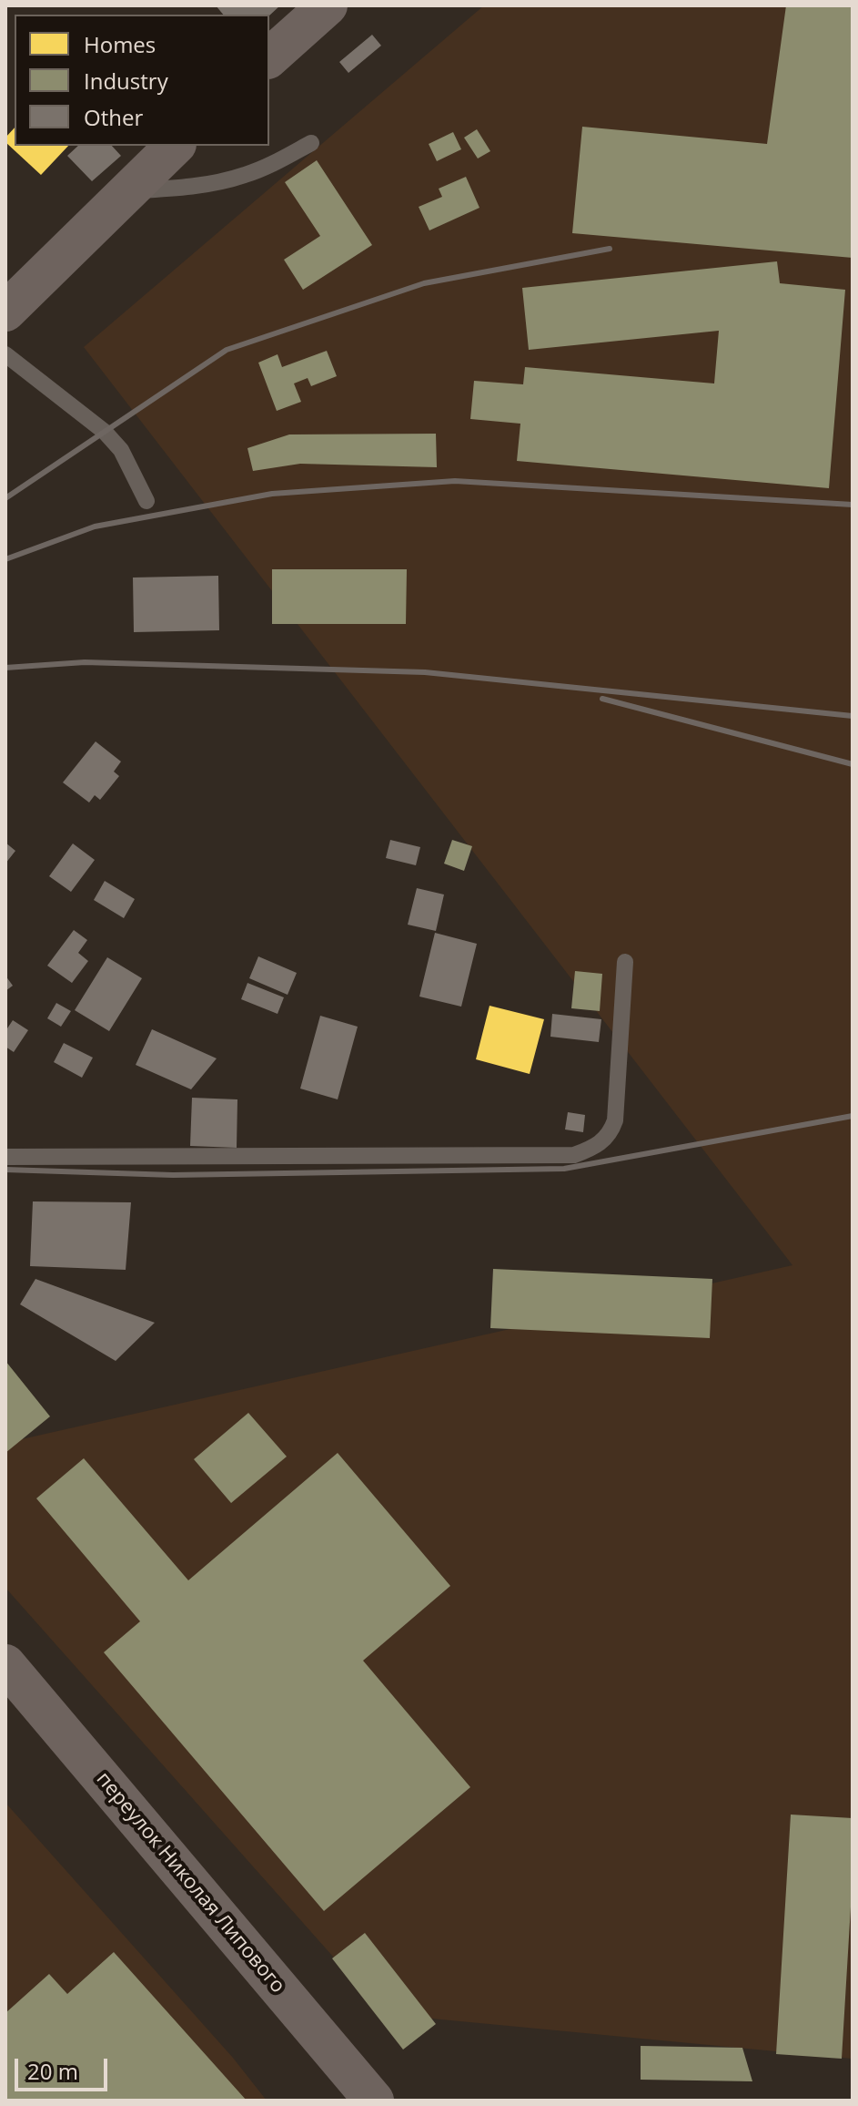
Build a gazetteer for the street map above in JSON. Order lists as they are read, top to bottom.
{
  "streets": {
    "street": ["переулок Николая Липового"]
  },
  "legend": ["Homes", "Industry", "Other"],
  "scale_bar": "20 m"
}
